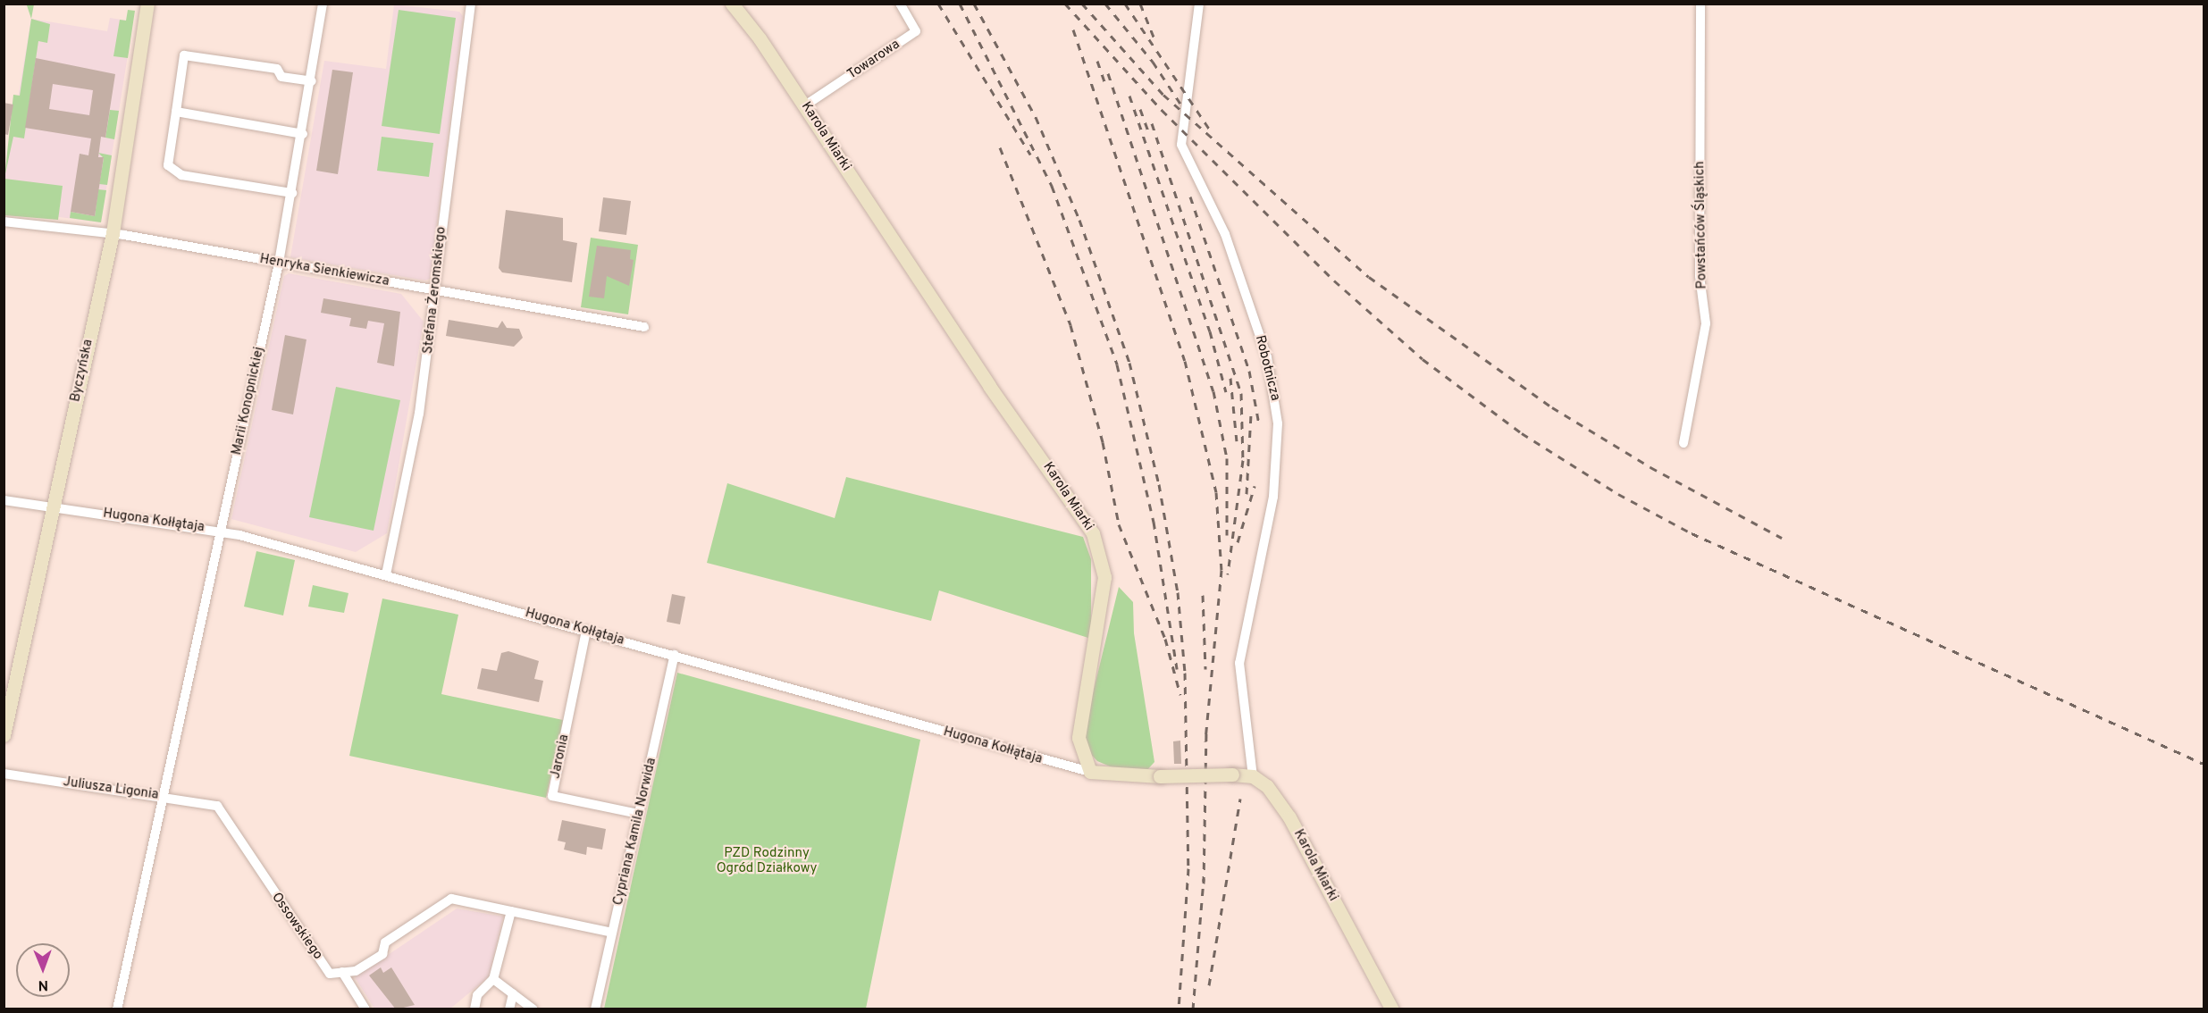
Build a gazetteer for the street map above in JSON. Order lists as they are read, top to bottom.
{
  "streets": {
    "street": [
      "Towarowa",
      "Karola Miarki",
      "Powstańców Śląskich",
      "Henryka Sienkiewicza",
      "Stefana Żeromskiego",
      "Robotnicza",
      "Byczyńska",
      "Marii Konopnickiej",
      "Hugona Kołłątaja",
      "Jaronia",
      "Juliusza Ligonia",
      "Cypriana Kamila Norwida",
      "Ossowskiego"
    ]
  },
  "crossings": [
    ["Towarowa", "Karola Miarki"],
    ["Karola Miarki", "Robotnicza"],
    ["Karola Miarki", "Hugona Kołłątaja"],
    ["Henryka Sienkiewicza", "Stefana Żeromskiego"],
    ["Henryka Sienkiewicza", "Byczyńska"],
    ["Henryka Sienkiewicza", "Marii Konopnickiej"],
    ["Stefana Żeromskiego", "Hugona Kołłątaja"],
    ["Byczyńska", "Hugona Kołłątaja"],
    ["Marii Konopnickiej", "Hugona Kołłątaja"],
    ["Marii Konopnickiej", "Juliusza Ligonia"],
    ["Hugona Kołłątaja", "Jaronia"],
    ["Hugona Kołłątaja", "Cypriana Kamila Norwida"],
    ["Jaronia", "Cypriana Kamila Norwida"],
    ["Juliusza Ligonia", "Ossowskiego"]
  ],
  "parks": ["PZD Rodzinny Ogród Działkowy"],
  "north": "bottom"
}
